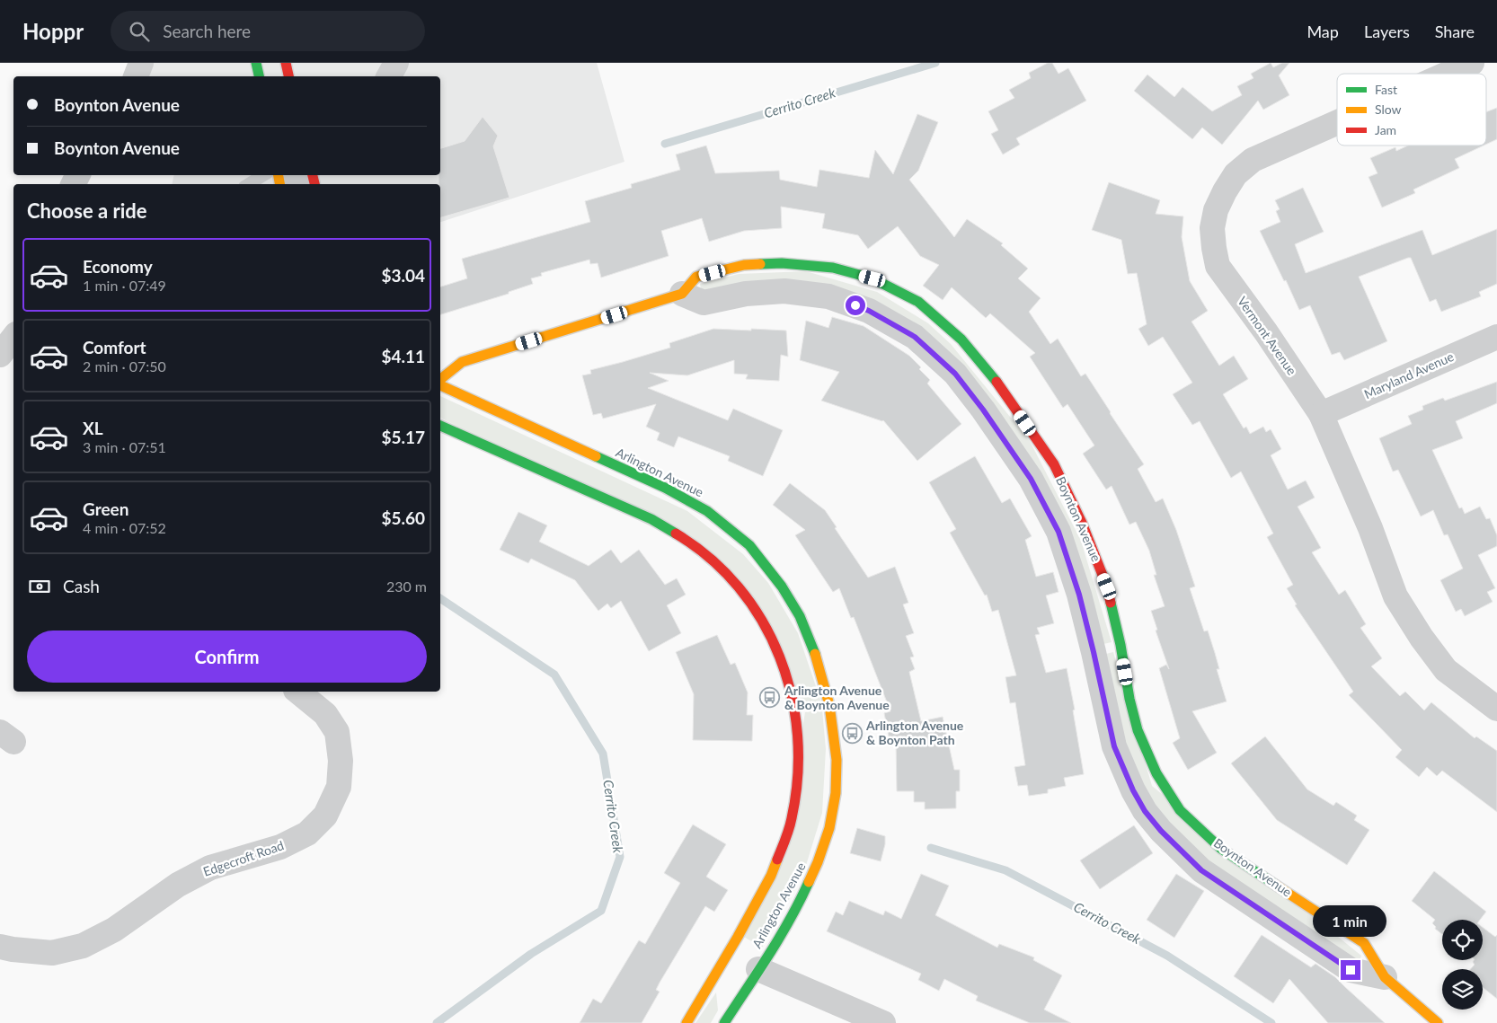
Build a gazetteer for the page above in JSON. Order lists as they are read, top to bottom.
{
  "streets": {
    "main road": ["Arlington Avenue", "Boynton Avenue"],
    "street": ["Vermont Avenue", "Maryland Avenue", "Edgecroft Road"]
  },
  "crossings": [
    ["Vermont Avenue", "Maryland Avenue"]
  ],
  "water": ["Cerrito Creek"],
  "places": {
    "bus stop": ["Arlington Avenue & Boynton Avenue", "Arlington Avenue & Boynton Path"]
  },
  "legend": ["Fast", "Slow", "Jam"],
  "page": {
    "header": "Hoppr",
    "search": "Search here",
    "nav": ["Map", "Layers", "Share"],
    "banner": ["Boynton Avenue", "Boynton Avenue"],
    "heading": "Choose a ride",
    "list": [
      {
        "name": "Economy",
        "note": "1 min · 07:49",
        "value": "$3.04"
      },
      {
        "name": "Comfort",
        "note": "2 min · 07:50",
        "value": "$4.11"
      },
      {
        "name": "XL",
        "note": "3 min · 07:51",
        "value": "$5.17"
      },
      {
        "name": "Green",
        "note": "4 min · 07:52",
        "value": "$5.60"
      }
    ],
    "pay": ["Cash", "230 m"],
    "buttons": "Confirm",
    "bubble": "1 min"
  }
}
